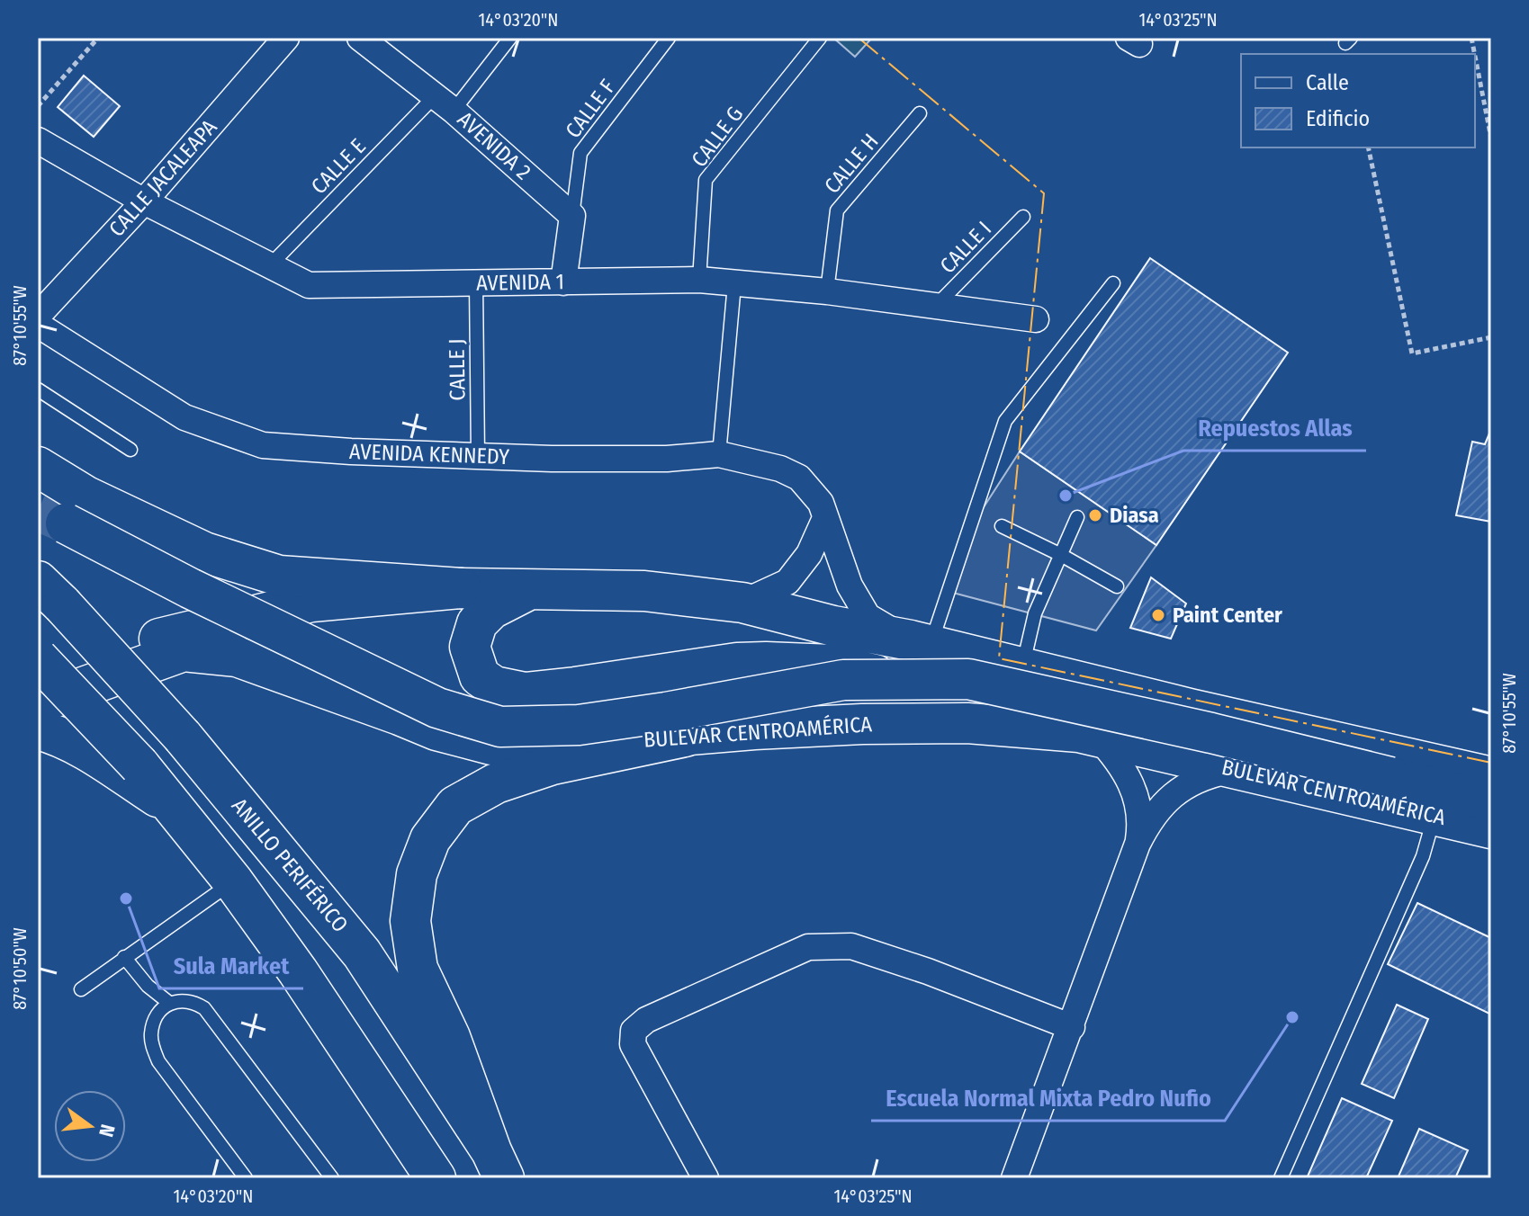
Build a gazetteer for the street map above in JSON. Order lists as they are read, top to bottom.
{
  "streets": {
    "main road": ["BULEVAR CENTROAMÉRICA", "ANILLO PERIFÉRICO"],
    "street": [
      "AVENIDA 2",
      "CALLE JACALEAPA",
      "AVENIDA 1",
      "AVENIDA KENNEDY"
    ],
    "lane": [
      "CALLE F",
      "CALLE G",
      "CALLE H",
      "CALLE E",
      "CALLE I",
      "CALLE J"
    ]
  },
  "crossings": [
    ["CALLE F", "AVENIDA 2"],
    ["CALLE G", "AVENIDA 1"],
    ["AVENIDA 2", "CALLE E"],
    ["CALLE H", "AVENIDA 1"],
    ["CALLE E", "AVENIDA 1"],
    ["CALLE JACALEAPA", "AVENIDA 1"],
    ["CALLE I", "AVENIDA 1"],
    ["AVENIDA 1", "CALLE J"],
    ["CALLE J", "AVENIDA KENNEDY"]
  ],
  "places": [
    "Repuestos Allas",
    "Diasa",
    "Paint Center",
    "Sula Market",
    "Escuela Normal Mixta Pedro Nufio"
  ],
  "legend": ["Calle", "Edificio"],
  "north": "right",
  "coordinates": [
    "14°03'20\"N",
    "14°03'25\"N",
    "87°10'55\"W",
    "87°10'50\"W"
  ]
}
